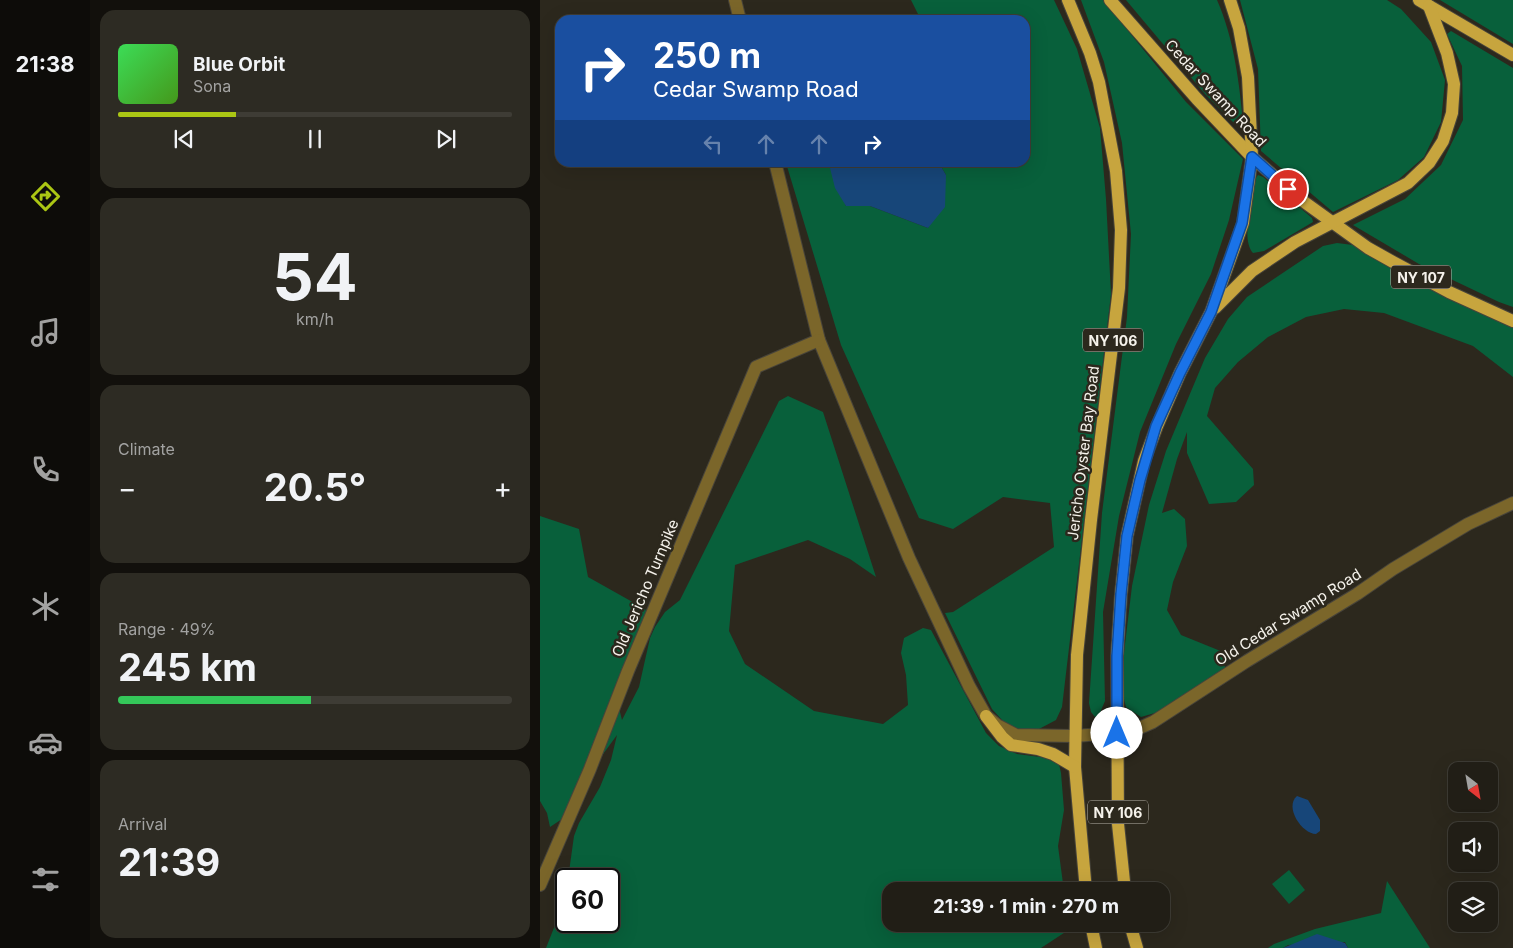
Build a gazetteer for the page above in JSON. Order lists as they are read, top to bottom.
{
  "streets": {
    "main road": [
      "Cedar Swamp Road",
      "NY 107",
      "NY 106",
      "Jericho Oyster Bay Road"
    ],
    "street": ["Old Jericho Turnpike", "Old Cedar Swamp Road"]
  },
  "crossings": [
    ["Cedar Swamp Road", "NY 106"],
    ["NY 106", "Old Cedar Swamp Road"],
    ["Jericho Oyster Bay Road", "Old Cedar Swamp Road"]
  ],
  "north": "bottom right",
  "page": {
    "tabs": "21:38",
    "turn": ["250 m", "Cedar Swamp Road"],
    "song": ["Blue Orbit", "Sona"],
    "tile": [
      ["54", "km/h"],
      "Climate",
      ["Range · 49%", "245 km"],
      ["Arrival", "21:39"]
    ],
    "heat": ["−", "20.5°", "+"],
    "limit": "60",
    "trip": "21:39 · 1 min · 270 m"
  }
}
